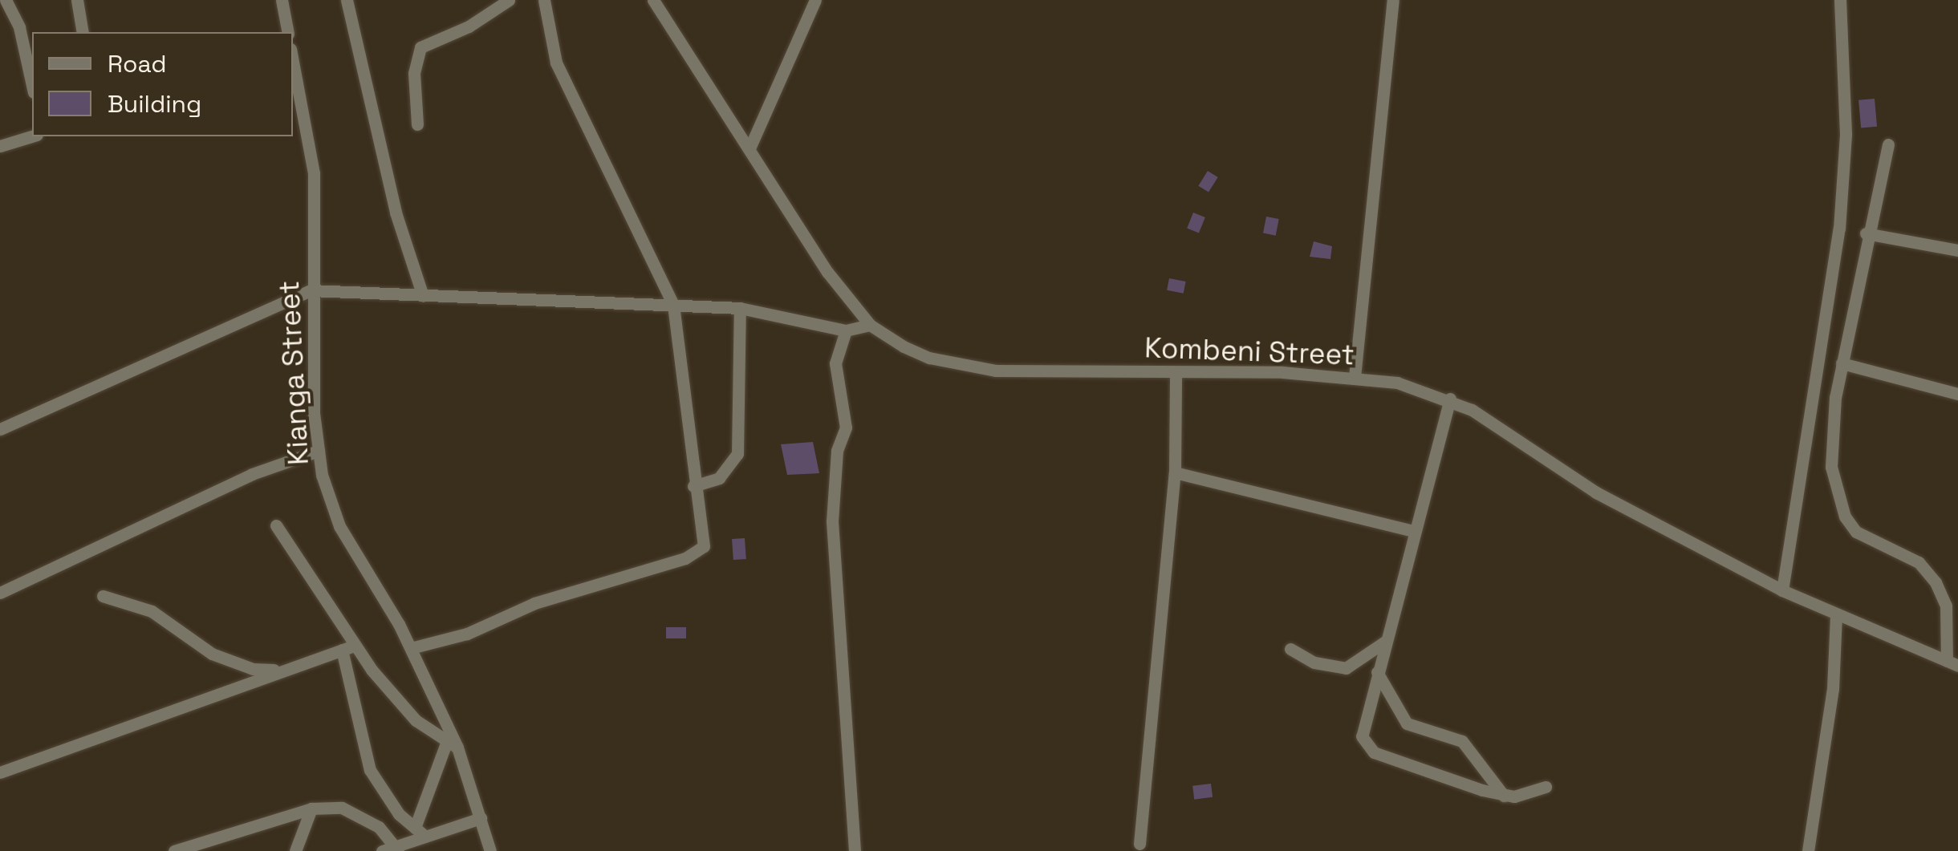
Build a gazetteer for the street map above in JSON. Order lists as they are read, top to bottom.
{
  "streets": {
    "street": ["Kombeni Street", "Kianga Street"]
  },
  "legend": ["Road", "Building"]
}
